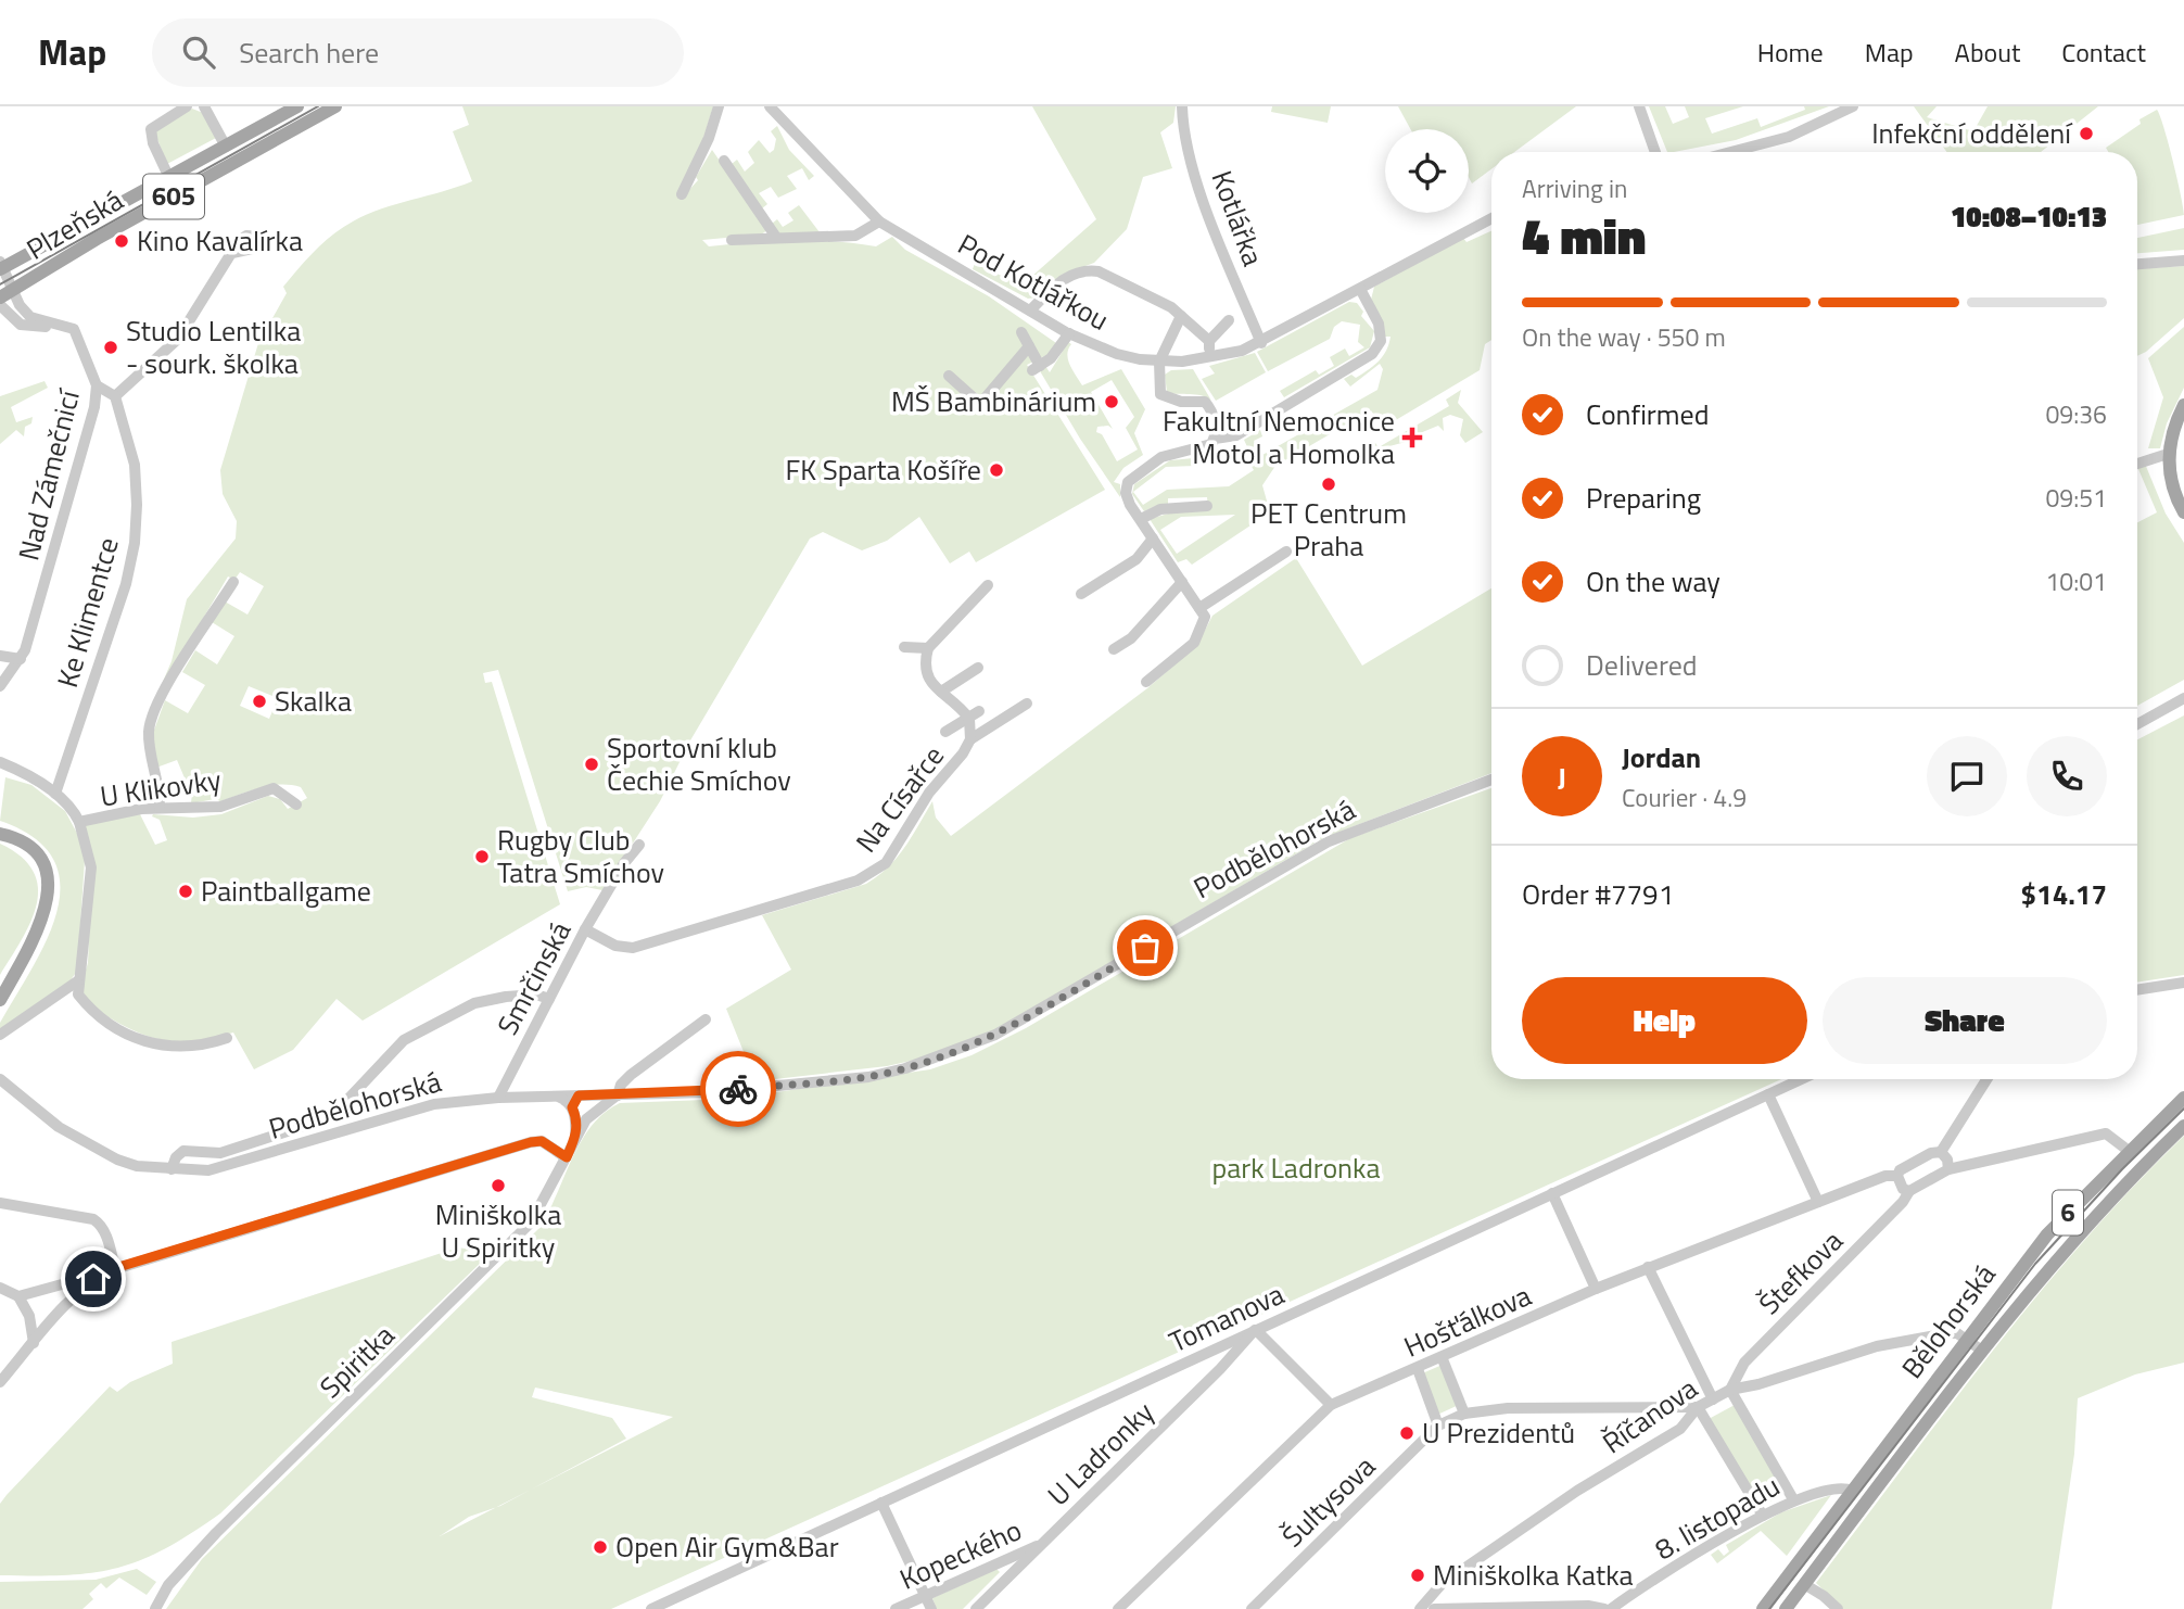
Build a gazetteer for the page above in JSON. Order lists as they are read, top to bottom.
{
  "streets": {
    "main road": [
      "605",
      "Plzeňská",
      "6",
      "Bělohorská"
    ],
    "street": [
      "Kotlářka",
      "Pod Kotlářkou",
      "Nad Zámečnicí",
      "Ke Klimentce",
      "U Klikovky",
      "Na Císařce",
      "Podbělohorská",
      "Smrčinská",
      "Štefkova",
      "Tomanova",
      "Hošťálkova",
      "Spiritka",
      "Říčanova",
      "U Ladronky",
      "Šultysova",
      "8. listopadu",
      "Kopeckého"
    ]
  },
  "crossings": [
    ["Kotlářka", "Pod Kotlářkou"],
    ["Ke Klimentce", "U Klikovky"],
    ["Na Císařce", "Smrčinská"],
    ["Podbělohorská", "Smrčinská"],
    ["Podbělohorská", "Spiritka"],
    ["Štefkova", "Říčanova"],
    ["Tomanova", "U Ladronky"],
    ["Bělohorská", "Říčanova"],
    ["Bělohorská", "8. listopadu"],
    ["U Ladronky", "Kopeckého"]
  ],
  "parks": ["park Ladronka"],
  "places": {
    "other": [
      "Infekční oddělení",
      "Kino Kavalírka",
      "Studio Lentilka - sourk. školka",
      "MŠ Bambinárium",
      "FK Sparta Košíře",
      "PET Centrum Praha",
      "Skalka",
      "Sportovní klub Čechie Smíchov",
      "Rugby Club Tatra Smíchov",
      "Paintballgame",
      "Miniškolka U Spiritky",
      "U Prezidentů",
      "Open Air Gym&Bar",
      "Miniškolka Katka"
    ],
    "health": ["Fakultní Nemocnice Motol a Homolka"]
  },
  "page": {
    "header": "Map",
    "search": "Search here",
    "nav": [
      "Home",
      "Map",
      "About",
      "Contact"
    ],
    "heading": ["4 min", "Arriving in", "10:08–10:13"],
    "panel": [
      "Jordan",
      "Courier · 4.9",
      "Order #7791",
      "$14.17"
    ],
    "bar": "On the way · 550 m",
    "list": [
      ["Confirmed", "09:36"],
      ["Preparing", "09:51"],
      ["On the way", "10:01"],
      "Delivered"
    ],
    "round": "J",
    "buttons": ["Help", "Share"]
  }
}
